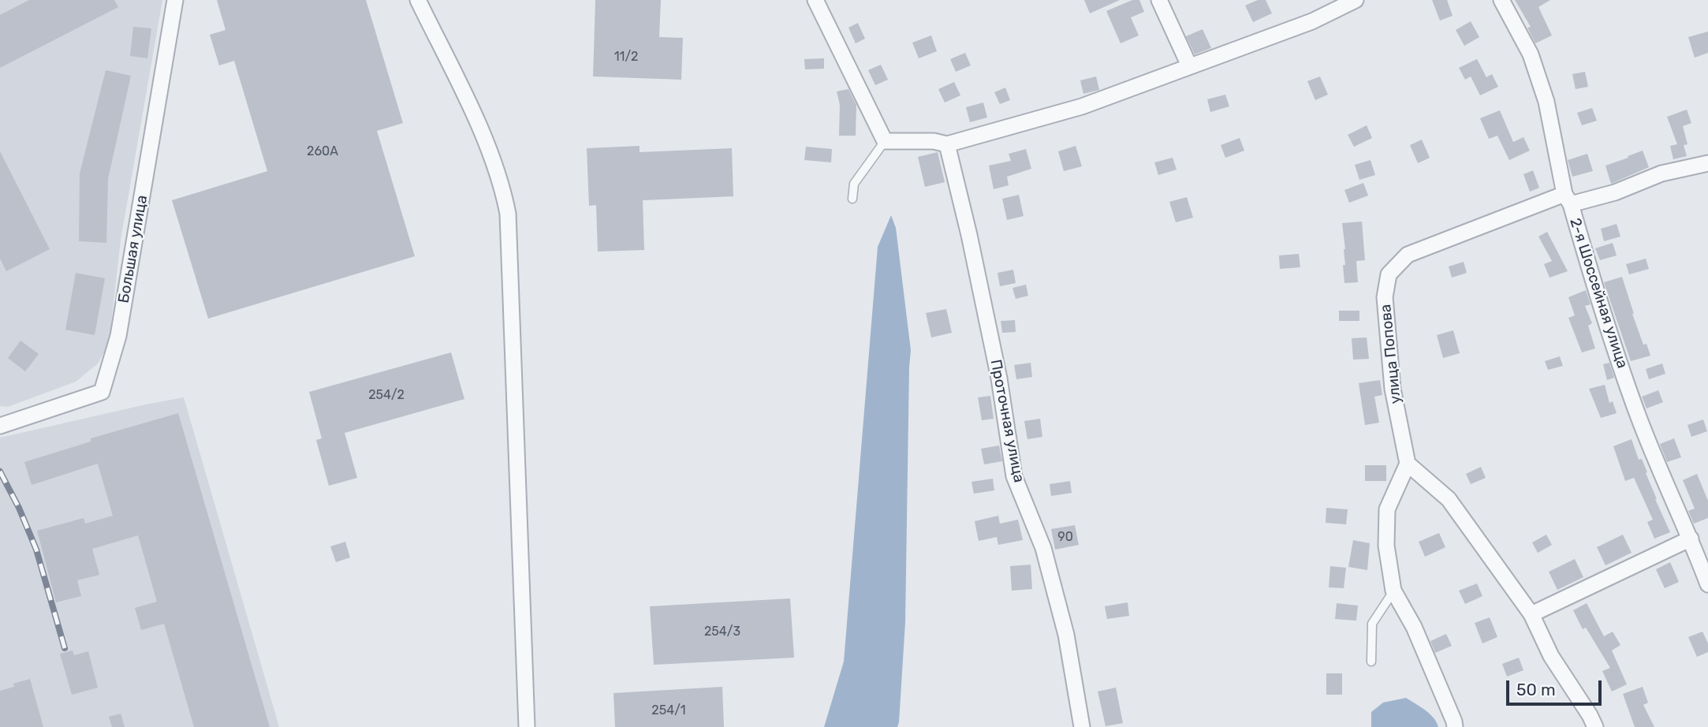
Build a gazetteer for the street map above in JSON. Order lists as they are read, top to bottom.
{
  "streets": {
    "street": [
      "Большая улица",
      "2-я Шоссейная улица",
      "улица Попова",
      "Проточная улица"
    ]
  },
  "crossings": [
    ["2-я Шоссейная улица", "улица Попова"]
  ],
  "house_numbers": [
    "11/2",
    "260А",
    "254/2",
    "90",
    "254/3",
    "254/1"
  ],
  "scale_bar": "50 m"
}
